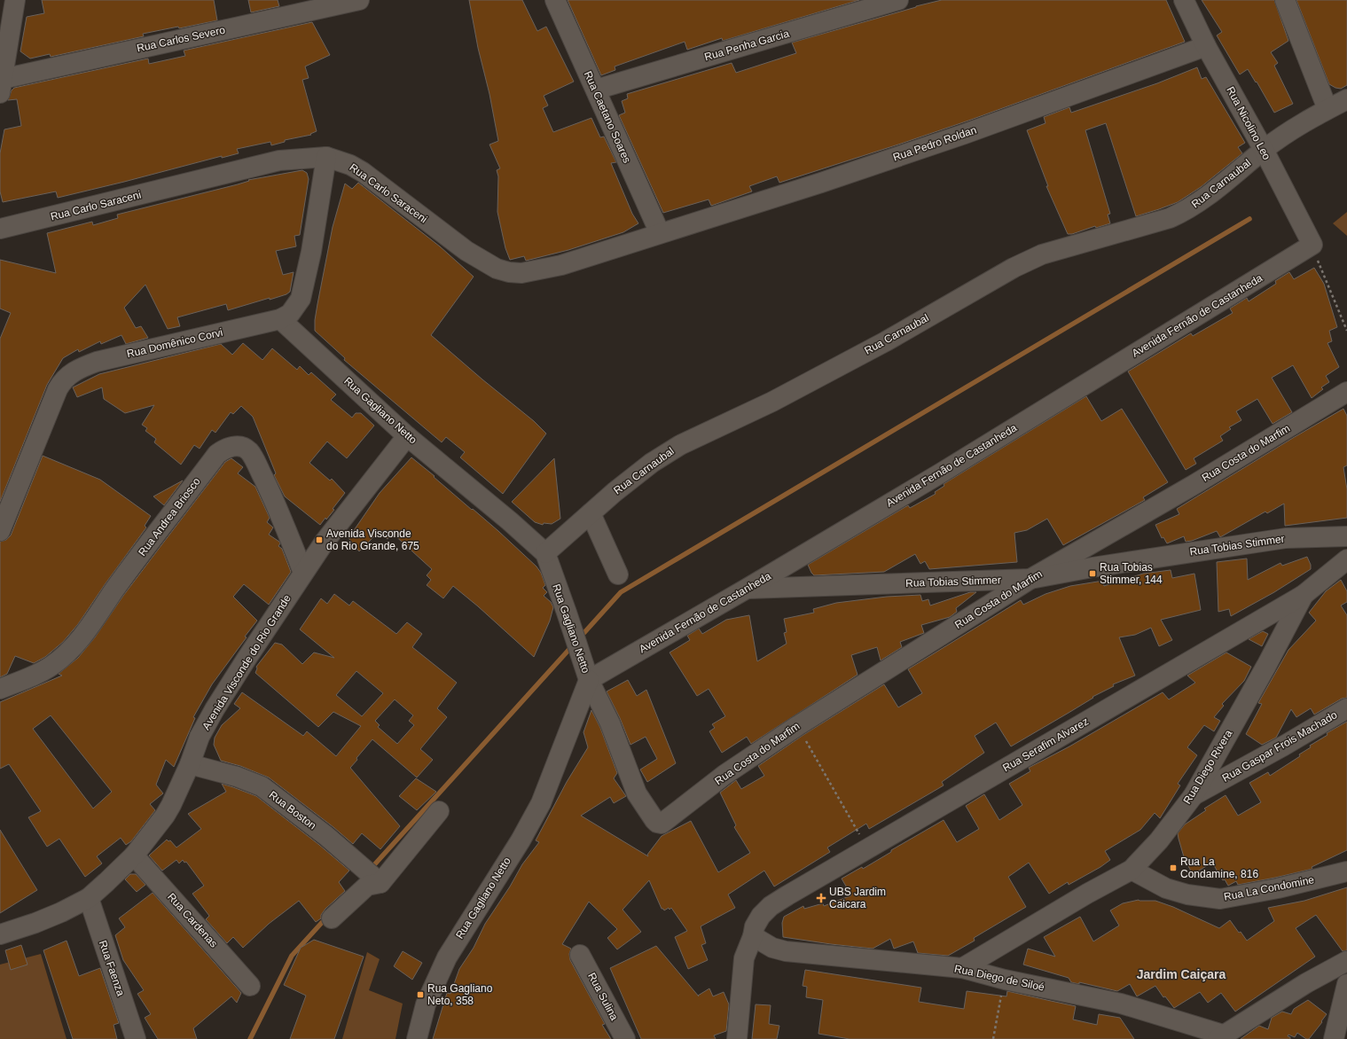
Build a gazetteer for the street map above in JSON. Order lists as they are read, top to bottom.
{
  "streets": {
    "street": [
      "Rua Carlos Severo",
      "Rua Penha Garcia",
      "Rua Caetano Soares",
      "Rua Nicolino Leo",
      "Rua Pedro Roldan",
      "Rua Carnaubal",
      "Rua Carlo Saraceni",
      "Avenida Fernão de Castanheda",
      "Rua Domênico Corvi",
      "Rua Gagliano Netto",
      "Rua Costa do Marfim",
      "Rua Andrea Briosco",
      "Rua Tobias Stimmer",
      "Avenida Visconde do Rio Grande",
      "Rua Serafim Alvarez",
      "Rua Gaspar Frois Machado",
      "Rua Diego Rivera",
      "Rua Boston",
      "Rua La Condomine",
      "Rua Cardenas",
      "Rua Faenza",
      "Rua Diego de Siloé",
      "Rua Sulina"
    ]
  },
  "crossings": [
    ["Rua Penha Garcia", "Rua Caetano Soares"],
    ["Rua Caetano Soares", "Rua Pedro Roldan"],
    ["Rua Caetano Soares", "Rua Carlo Saraceni"],
    ["Rua Nicolino Leo", "Rua Pedro Roldan"],
    ["Rua Nicolino Leo", "Rua Carnaubal"],
    ["Rua Nicolino Leo", "Avenida Fernão de Castanheda"],
    ["Rua Pedro Roldan", "Rua Carlo Saraceni"],
    ["Rua Carnaubal", "Rua Gagliano Netto"],
    ["Rua Carlo Saraceni", "Rua Domênico Corvi"],
    ["Avenida Fernão de Castanheda", "Rua Gagliano Netto"],
    ["Avenida Fernão de Castanheda", "Rua Costa do Marfim"],
    ["Avenida Fernão de Castanheda", "Rua Tobias Stimmer"],
    ["Rua Domênico Corvi", "Rua Gagliano Netto"],
    ["Rua Gagliano Netto", "Rua Costa do Marfim"],
    ["Rua Gagliano Netto", "Avenida Visconde do Rio Grande"],
    ["Rua Costa do Marfim", "Rua Tobias Stimmer"],
    ["Rua Andrea Briosco", "Avenida Visconde do Rio Grande"],
    ["Avenida Visconde do Rio Grande", "Rua Boston"],
    ["Avenida Visconde do Rio Grande", "Rua Cardenas"],
    ["Avenida Visconde do Rio Grande", "Rua Faenza"],
    ["Rua Serafim Alvarez", "Rua Diego Rivera"],
    ["Rua Serafim Alvarez", "Rua Diego de Siloé"],
    ["Rua Gaspar Frois Machado", "Rua Diego Rivera"],
    ["Rua Diego Rivera", "Rua La Condomine"],
    ["Rua Diego Rivera", "Rua Diego de Siloé"]
  ],
  "districts": ["Jardim Caiçara"],
  "places": {
    "transit": [
      "Avenida Visconde do Rio Grande, 675",
      "Rua Tobias Stimmer, 144",
      "Rua La Condamine, 816",
      "Rua Gagliano Neto, 358"
    ],
    "health": ["UBS Jardim Caicara"]
  }
}
